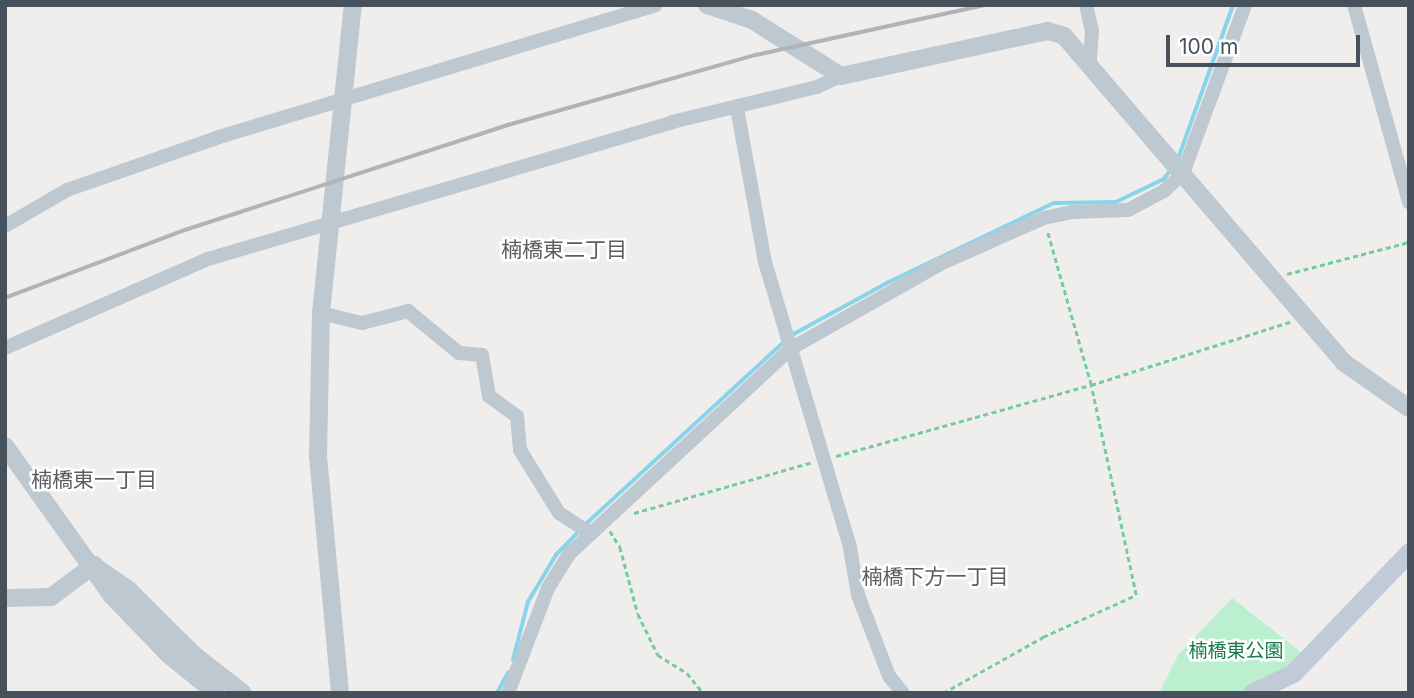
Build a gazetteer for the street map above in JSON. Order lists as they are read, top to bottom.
{
  "districts": ["楠橋東二丁目", "楠橋東一丁目", "楠橋下方一丁目"],
  "parks": ["楠橋東公園"],
  "scale_bar": "100 m"
}
